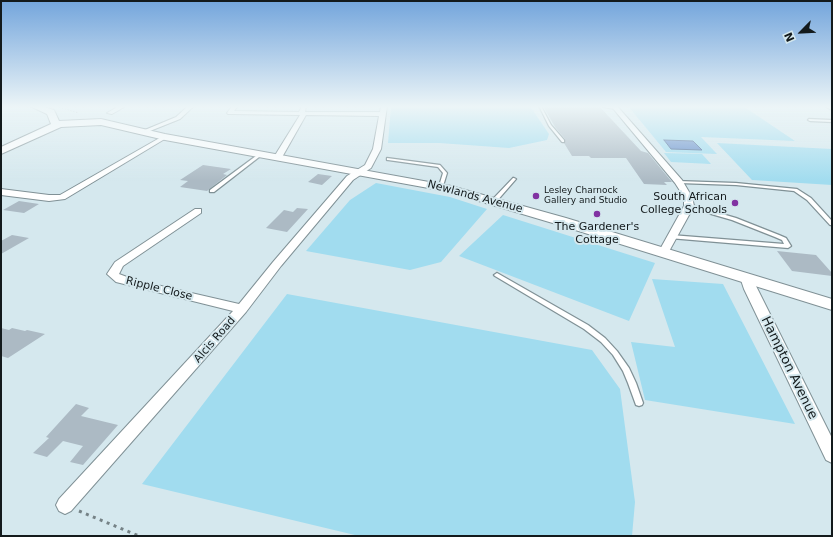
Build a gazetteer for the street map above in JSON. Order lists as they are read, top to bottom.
{
  "streets": {
    "main road": ["Newlands Avenue"],
    "street": ["Ripple Close", "Alcis Road", "Hampton Avenue"]
  },
  "crossings": [
    ["Newlands Avenue", "Alcis Road"],
    ["Newlands Avenue", "Hampton Avenue"],
    ["Ripple Close", "Alcis Road"]
  ],
  "places": ["Lesley Charnock Gallery and Studio", "South African College Schools", "The Gardener's Cottage"],
  "north": "bottom left"
}
